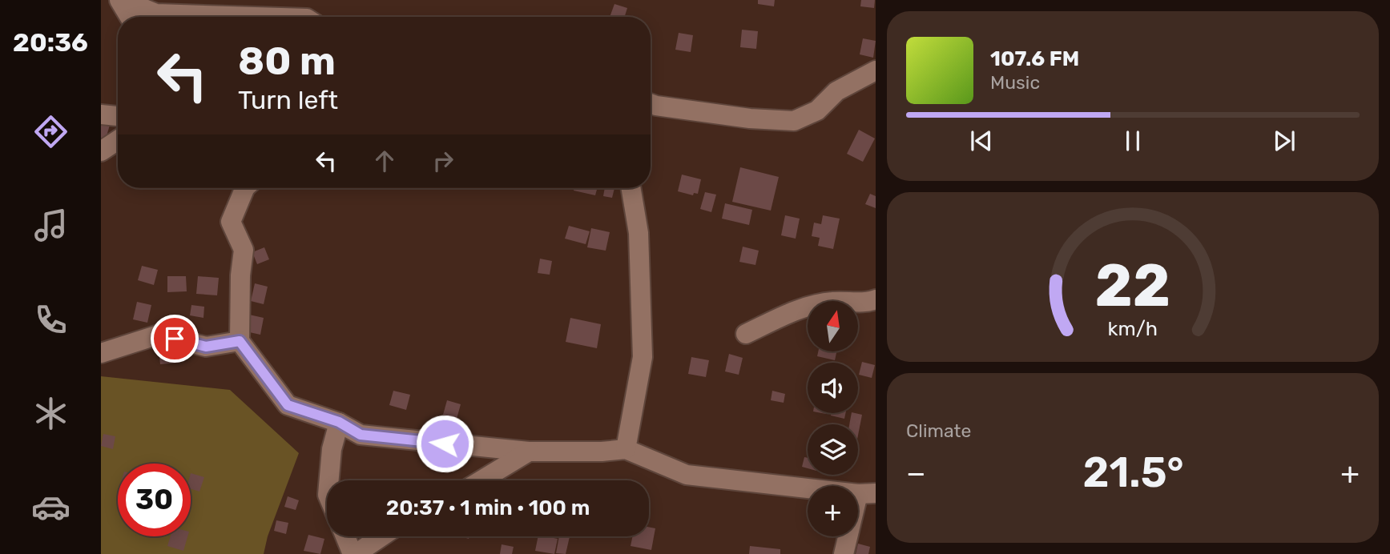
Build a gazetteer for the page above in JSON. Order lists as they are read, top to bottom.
{
  "north": "top",
  "page": {
    "tabs": "20:36",
    "turn": ["80 m", "Turn left"],
    "song": ["107.6 FM", "Music"],
    "map_buttons": "+",
    "tile": "Climate",
    "heat": ["−", "21.5°", "+"],
    "limit": "30",
    "trip": "20:37 · 1 min · 100 m",
    "gauge": ["22", "km/h"]
  }
}
